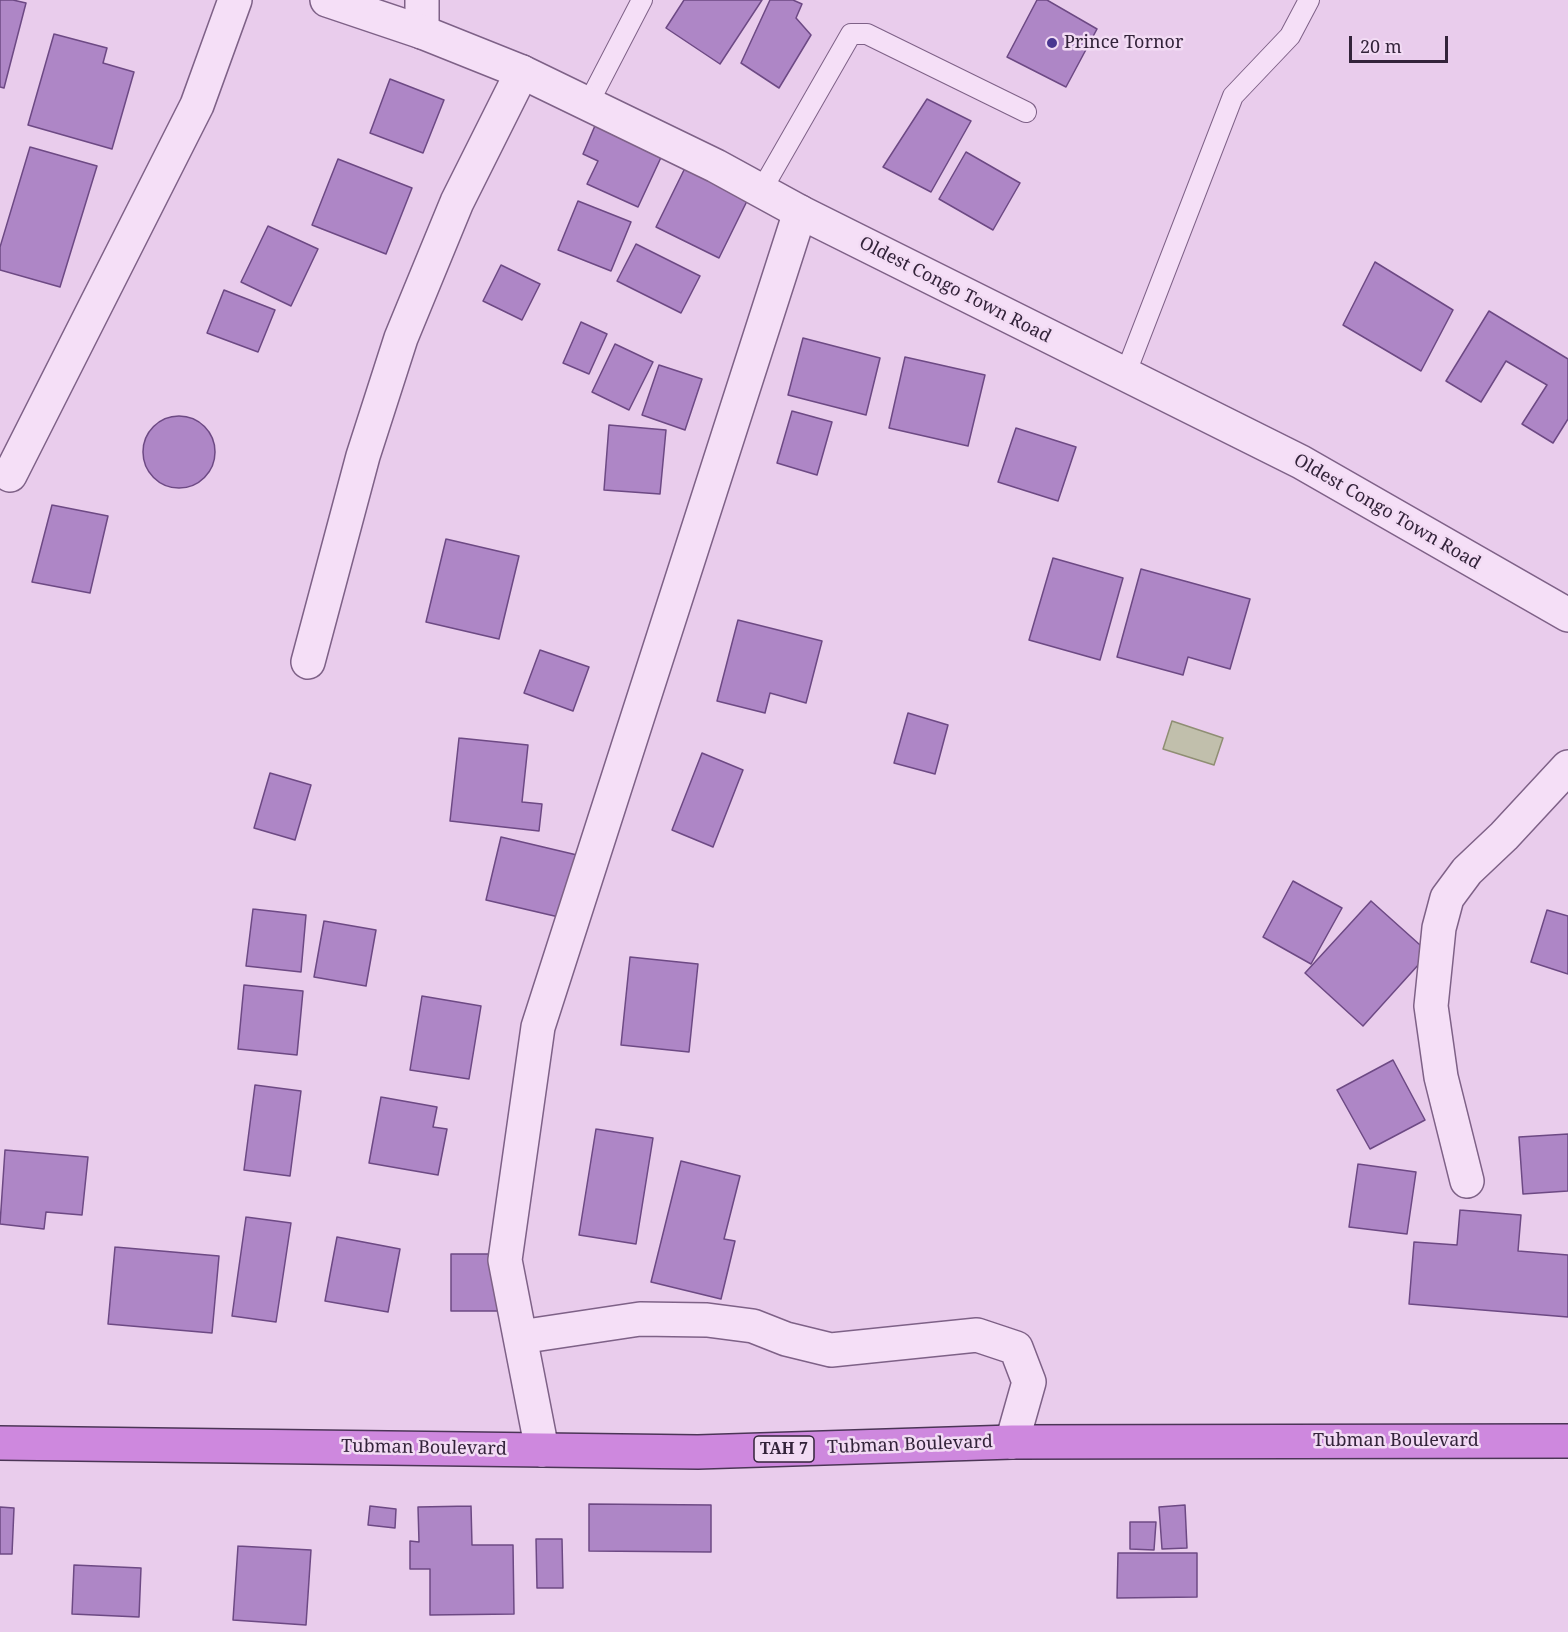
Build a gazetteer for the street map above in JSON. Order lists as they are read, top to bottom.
{
  "streets": {
    "highway": ["Tubman Boulevard", "TAH 7"],
    "street": ["Oldest Congo Town Road"]
  },
  "places": ["Prince Tornor"],
  "scale_bar": "20 m"
}
